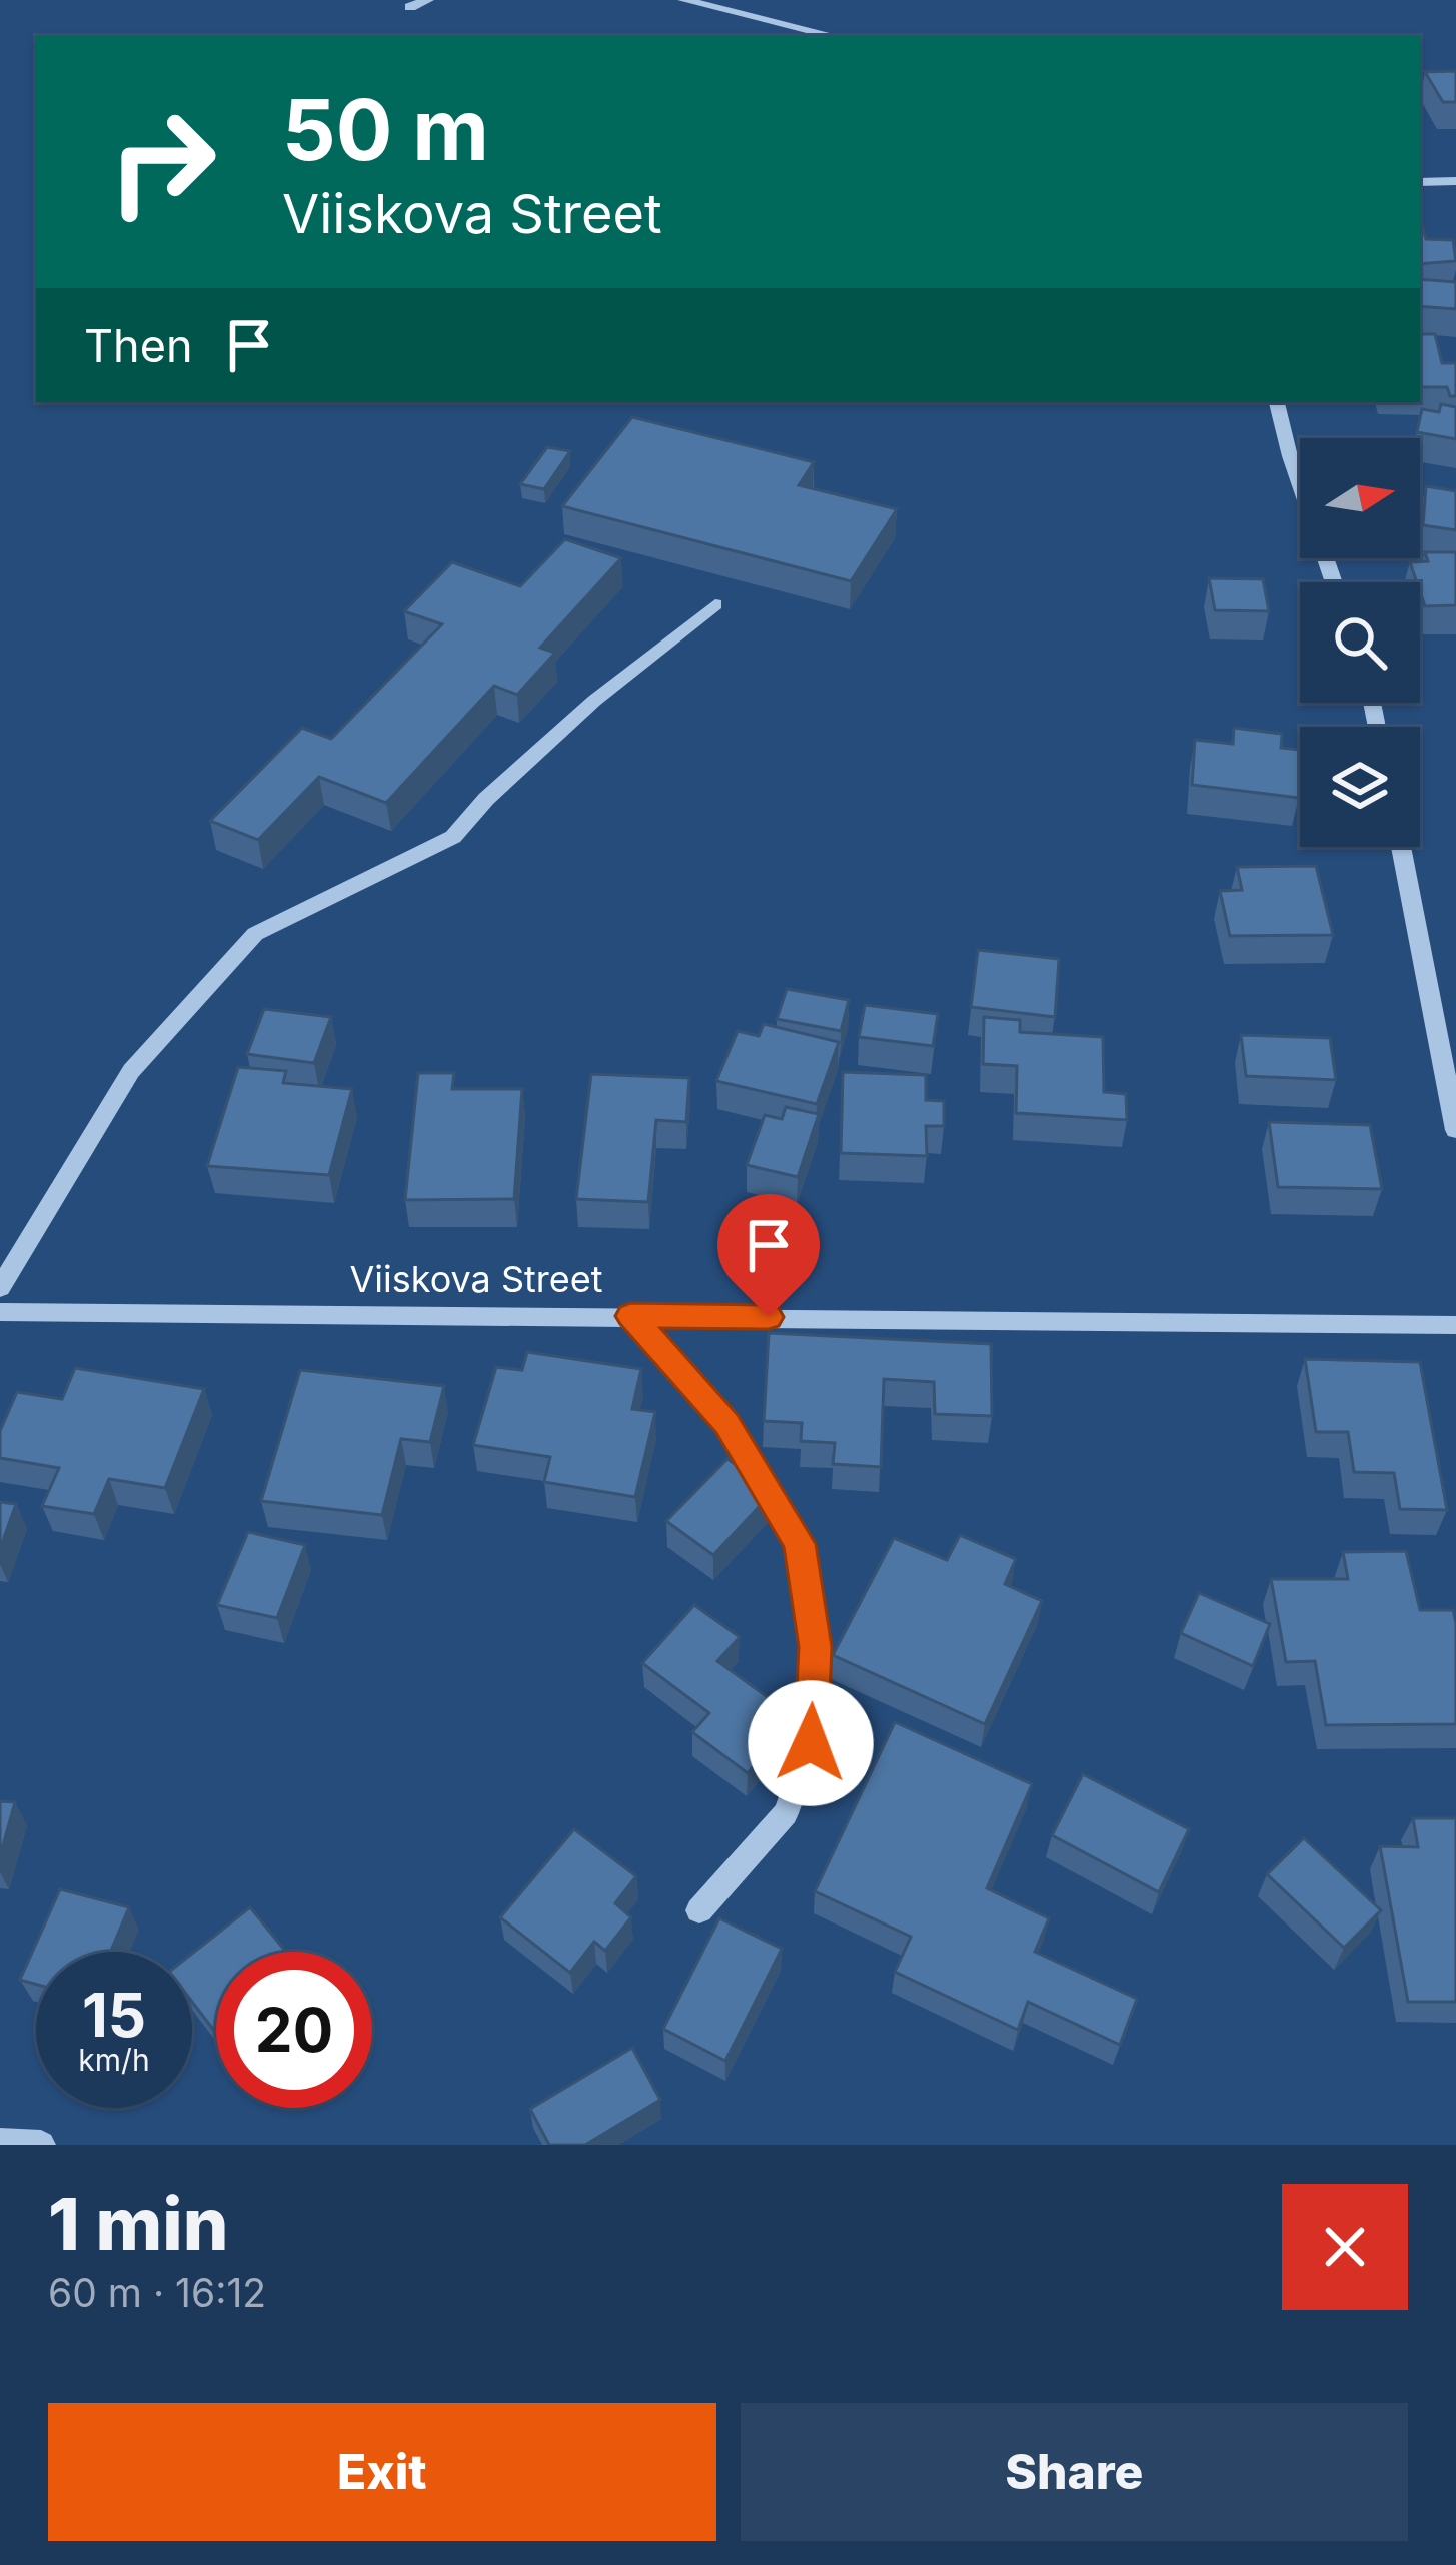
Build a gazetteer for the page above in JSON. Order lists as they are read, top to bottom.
{
  "streets": {
    "street": ["Viiskova Street"]
  },
  "north": "right",
  "page": {
    "turn": ["50 m", "Viiskova Street"],
    "then": "Then",
    "speed": "15 km/h",
    "limit": "20",
    "heading": ["1 min", "60 m · 16:12"],
    "buttons": ["Exit", "Share"]
  }
}
